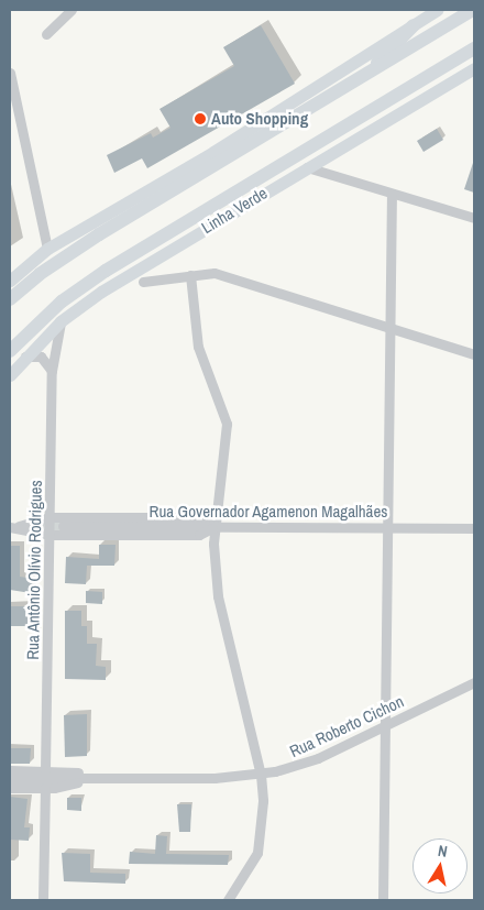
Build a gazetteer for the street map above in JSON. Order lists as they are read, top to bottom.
{
  "streets": {
    "highway": ["Linha Verde"],
    "street": ["Rua Governador Agamenon Magalhães", "Rua Antônio Olívio Rodrigues", "Rua Roberto Cichon"]
  },
  "crossings": [
    ["Linha Verde", "Rua Antônio Olívio Rodrigues"]
  ],
  "places": ["Auto Shopping"],
  "north": "top"
}
